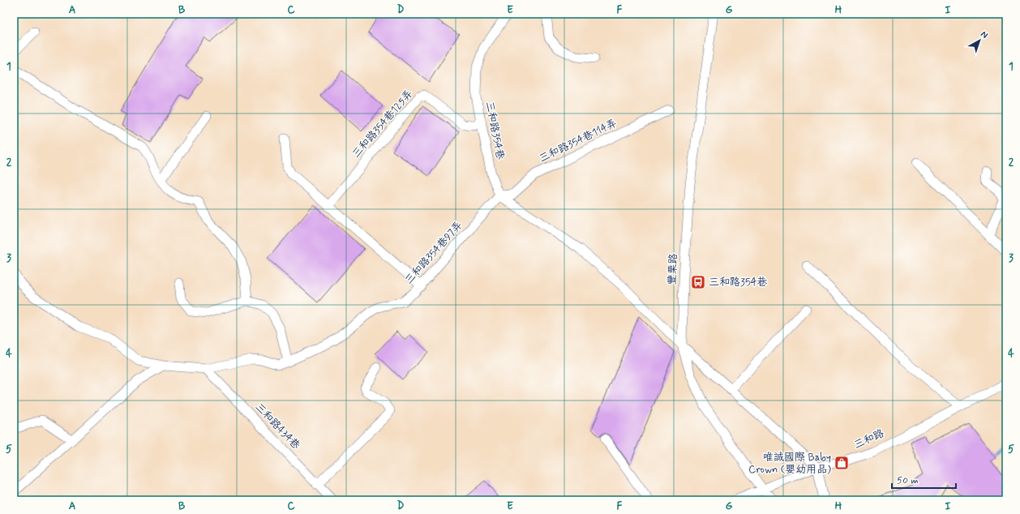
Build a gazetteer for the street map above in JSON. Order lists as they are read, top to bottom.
{
  "streets": {
    "street": [
      "三和路354巷125弄",
      "三和路354巷",
      "三和路354巷114弄",
      "三和路354巷97弄",
      "豐栗路",
      "三和路434巷",
      "三和路"
    ]
  },
  "crossings": [
    ["三和路354巷125弄", "三和路354巷"],
    ["三和路354巷", "三和路354巷114弄"],
    ["三和路354巷", "三和路354巷97弄"],
    ["三和路354巷114弄", "三和路354巷97弄"],
    ["三和路354巷97弄", "三和路434巷"],
    ["豐栗路", "三和路"]
  ],
  "places": {
    "bus stop": ["三和路354巷"],
    "shop": ["唯誠國際 Baby Crown (嬰幼用品)"]
  },
  "scale_bar": "50 m",
  "north": "top right",
  "grid": {
    "columns": [
      "A",
      "B",
      "C",
      "D",
      "E",
      "F",
      "G",
      "H",
      "I"
    ],
    "rows": [
      "1",
      "2",
      "3",
      "4",
      "5"
    ]
  }
}
